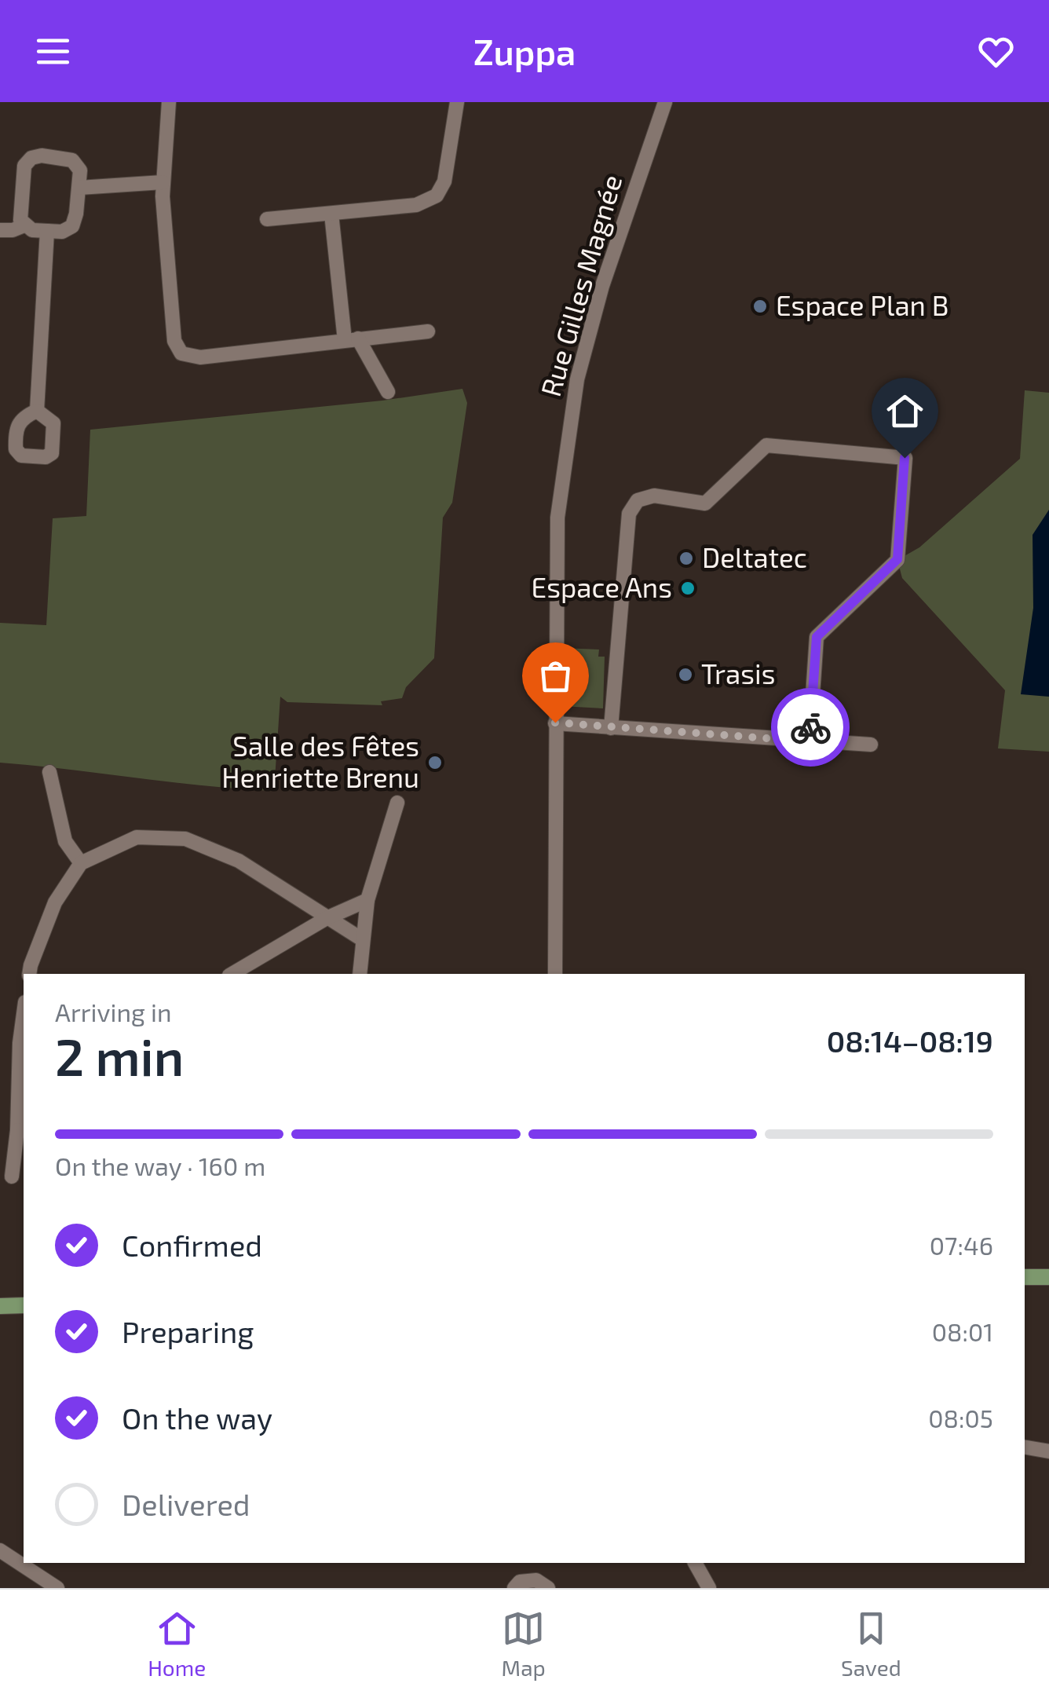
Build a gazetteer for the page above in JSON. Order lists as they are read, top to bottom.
{
  "streets": {
    "street": ["Rue Gilles Magnée"]
  },
  "places": [
    "Espace Plan B",
    "Deltatec",
    "Espace Ans",
    "Trasis",
    "Salle des Fêtes Henriette Brenu"
  ],
  "page": {
    "header": "Zuppa",
    "heading": ["2 min", "Arriving in", "08:14–08:19"],
    "bar": "On the way · 160 m",
    "list": [
      ["Confirmed", "07:46"],
      ["Preparing", "08:01"],
      ["On the way", "08:05"],
      "Delivered"
    ],
    "tabs": ["Home", "Map", "Saved"]
  }
}
